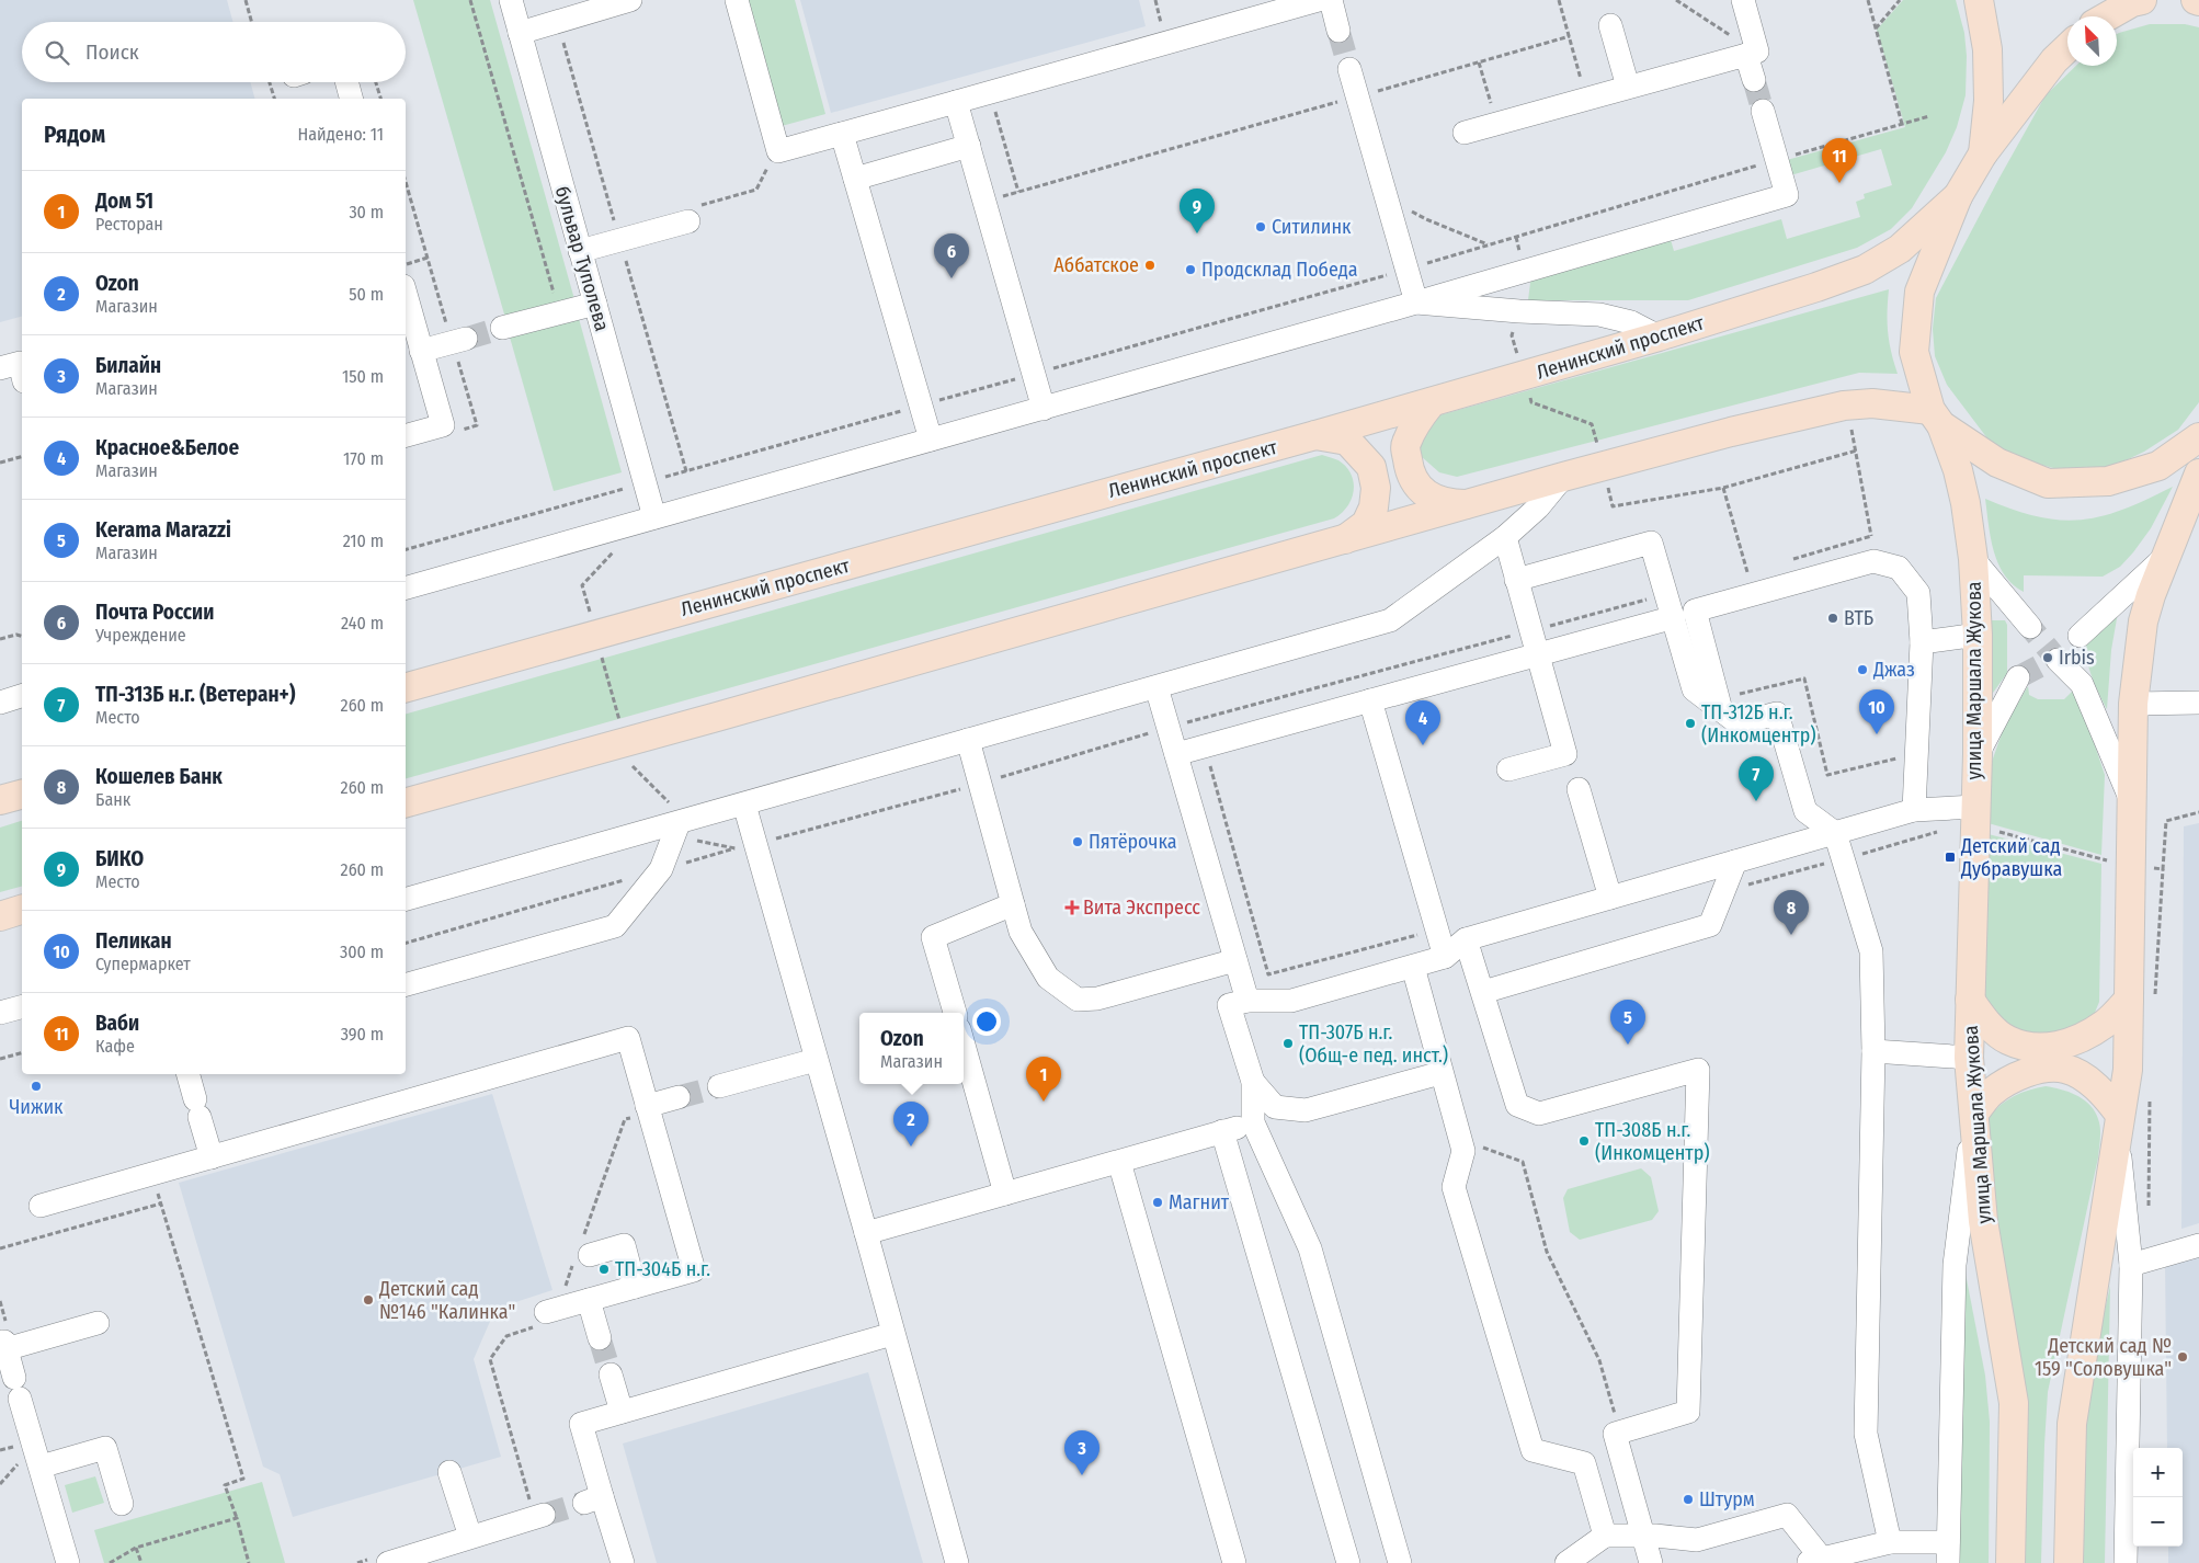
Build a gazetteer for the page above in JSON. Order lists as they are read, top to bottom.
{
  "streets": {
    "main road": ["Ленинский проспект", "улица Маршала Жукова"],
    "street": ["бульвар Туполева"]
  },
  "crossings": [
    ["Ленинский проспект", "улица Маршала Жукова"]
  ],
  "places": {
    "other": [
      "Ситилинк",
      "Аббатское",
      "Продсклад Победа",
      "ВТБ",
      "Irbis",
      "Джаз",
      "ТП-312Б н.г. (Инкомцентр)",
      "Пятёрочка",
      "ТП-307Б н.г. (Общ-е пед. инст.)",
      "Чижик",
      "ТП-308Б н.г. (Инкомцентр)",
      "Магнит",
      "ТП-304Б н.г.",
      "Детский сад №146 \"Калинка\"",
      "Детский сад № 159 \"Соловушка\"",
      "Штурм"
    ],
    "transit": ["Детский сад Дубравушка"],
    "health": ["Вита Экспресс"]
  },
  "north": "top left",
  "page": {
    "search": "Поиск",
    "heading": ["Рядом", "Найдено: 11"],
    "pins": [
      "11",
      "9",
      "6",
      "10",
      "4",
      "7",
      "8",
      "5",
      "1",
      "2",
      "3"
    ],
    "list": [
      {
        "mark": "1",
        "name": "Дом 51",
        "note": "Ресторан",
        "value": "30 m"
      },
      {
        "mark": "2",
        "name": "Ozon",
        "note": "Магазин",
        "value": "50 m"
      },
      {
        "mark": "3",
        "name": "Билайн",
        "note": "Магазин",
        "value": "150 m"
      },
      {
        "mark": "4",
        "name": "Красное&Белое",
        "note": "Магазин",
        "value": "170 m"
      },
      {
        "mark": "5",
        "name": "Kerama Marazzi",
        "note": "Магазин",
        "value": "210 m"
      },
      {
        "mark": "6",
        "name": "Почта России",
        "note": "Учреждение",
        "value": "240 m"
      },
      {
        "mark": "7",
        "name": "ТП-313Б н.г. (Ветеран+)",
        "note": "Место",
        "value": "260 m"
      },
      {
        "mark": "8",
        "name": "Кошелев Банк",
        "note": "Банк",
        "value": "260 m"
      },
      {
        "mark": "9",
        "name": "БИКО",
        "note": "Место",
        "value": "260 m"
      },
      {
        "mark": "10",
        "name": "Пеликан",
        "note": "Супермаркет",
        "value": "300 m"
      },
      {
        "mark": "11",
        "name": "Ваби",
        "note": "Кафе",
        "value": "390 m"
      }
    ],
    "popup": ["Ozon", "Магазин"],
    "map_buttons": ["+", "−"]
  }
}
